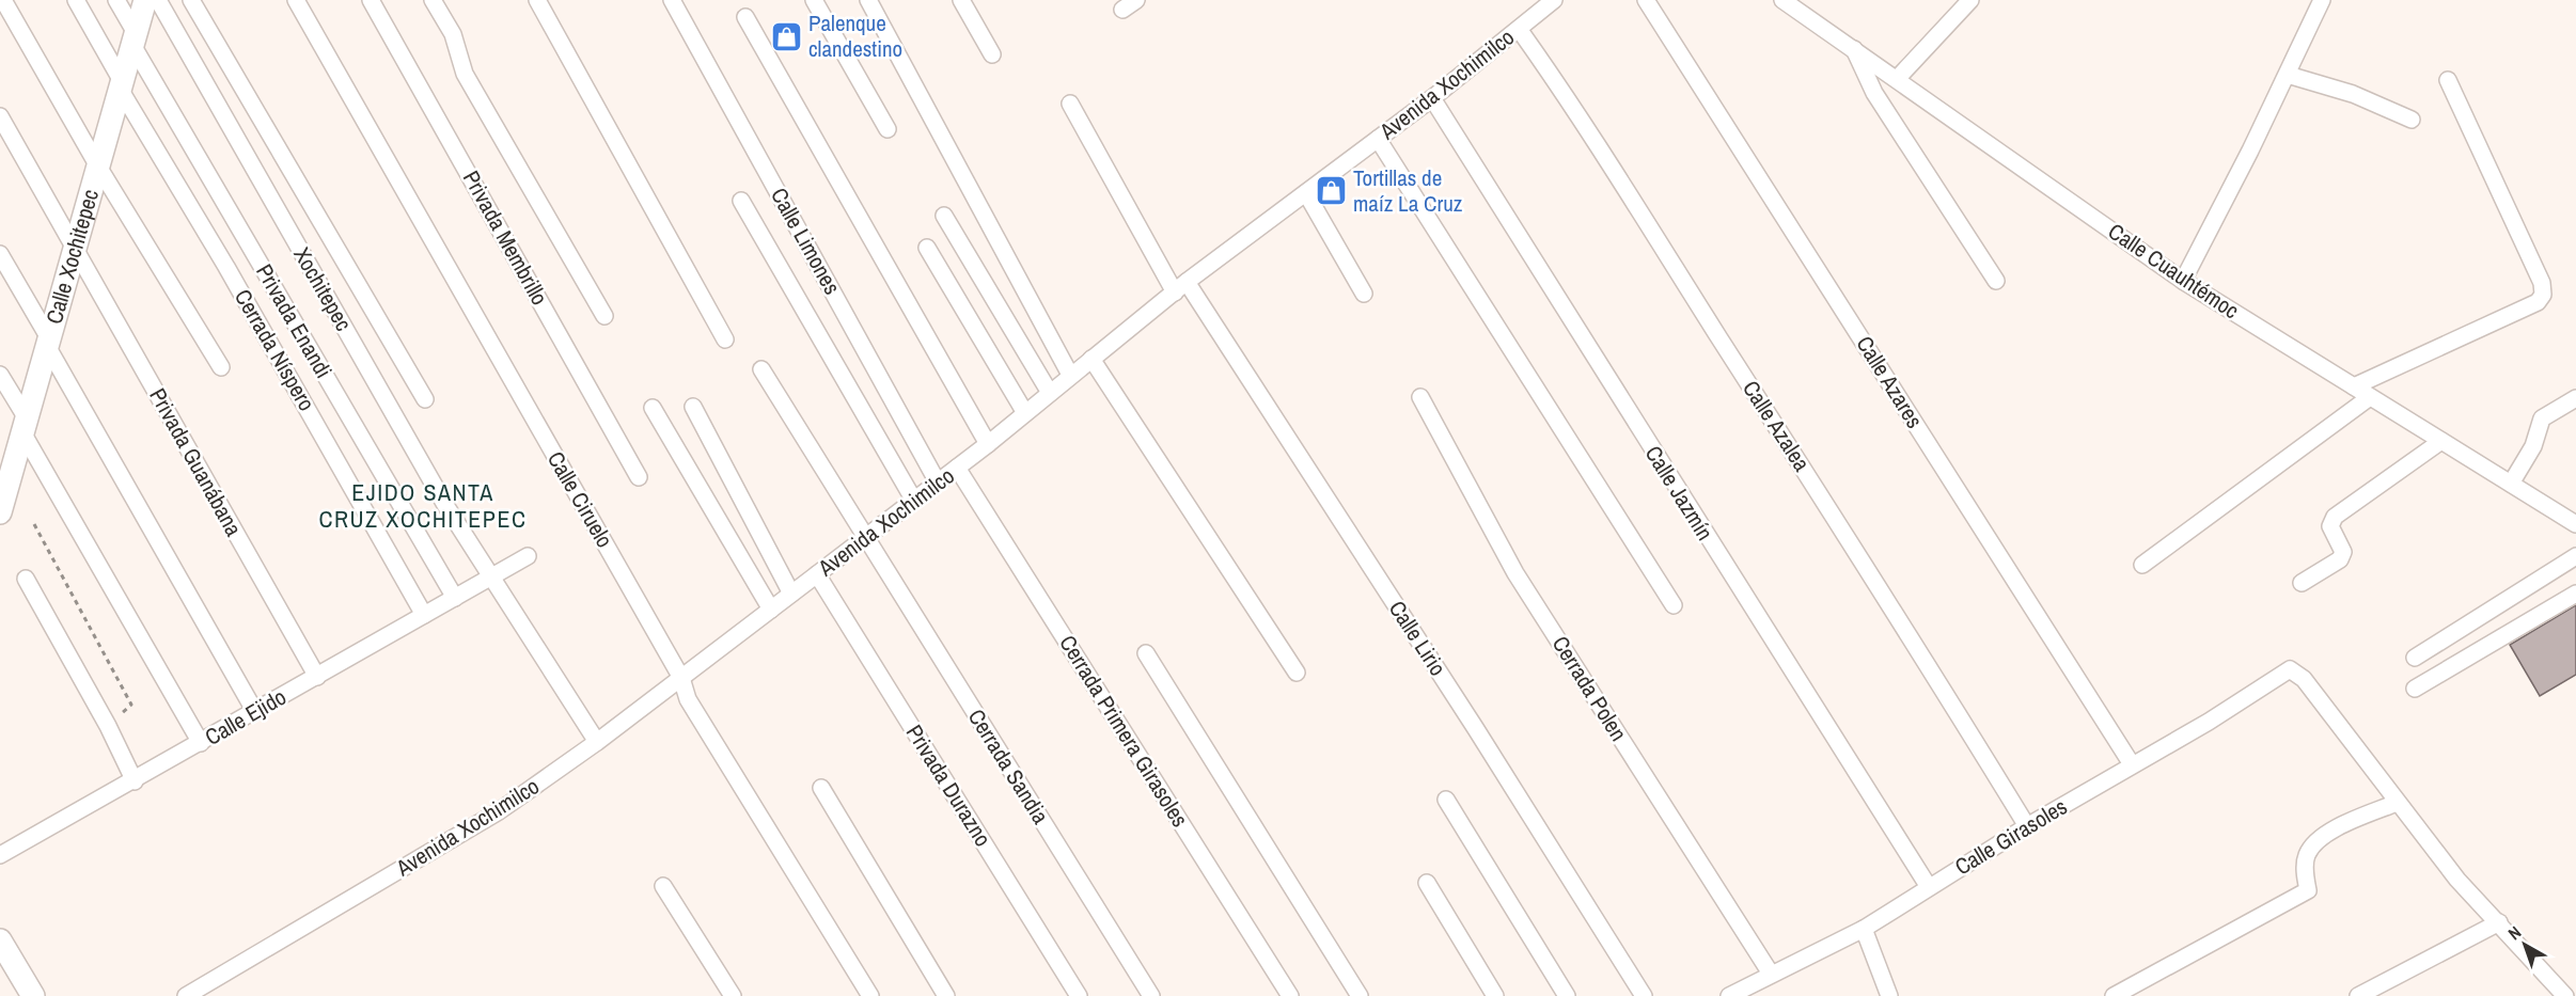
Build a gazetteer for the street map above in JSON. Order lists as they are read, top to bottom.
{
  "streets": {
    "street": [
      "Avenida Xochimilco",
      "Privada Membrillo",
      "Calle Limones",
      "Calle Xochitepec",
      "Calle Cuauhtémoc",
      "Xochitepec",
      "Privada Enandi",
      "Cerrada Níspero",
      "Calle Azares",
      "Calle Azalea",
      "Privada Guanábana",
      "Calle Jazmín",
      "Calle Ciruelo",
      "Calle Lirio",
      "Cerrada Polen",
      "Calle Ejido",
      "Cerrada Primera Girasoles",
      "Cerrada Sandia",
      "Privada Durazno",
      "Calle Girasoles"
    ]
  },
  "crossings": [
    ["Avenida Xochimilco", "Calle Limones"],
    ["Avenida Xochimilco", "Calle Azalea"],
    ["Avenida Xochimilco", "Calle Jazmín"],
    ["Avenida Xochimilco", "Calle Ciruelo"],
    ["Avenida Xochimilco", "Calle Lirio"],
    ["Avenida Xochimilco", "Cerrada Primera Girasoles"],
    ["Avenida Xochimilco", "Cerrada Sandia"],
    ["Avenida Xochimilco", "Privada Durazno"],
    ["Calle Xochitepec", "Privada Enandi"],
    ["Calle Xochitepec", "Cerrada Níspero"],
    ["Calle Xochitepec", "Privada Guanábana"],
    ["Xochitepec", "Calle Ejido"],
    ["Privada Enandi", "Calle Ejido"],
    ["Cerrada Níspero", "Calle Ejido"],
    ["Calle Azares", "Calle Girasoles"],
    ["Calle Azalea", "Calle Girasoles"],
    ["Privada Guanábana", "Calle Ejido"],
    ["Calle Jazmín", "Calle Girasoles"],
    ["Cerrada Polen", "Calle Girasoles"]
  ],
  "districts": ["EJIDO SANTA CRUZ XOCHITEPEC"],
  "places": {
    "shop": ["Palenque clandestino", "Tortillas de maíz La Cruz"]
  },
  "north": "top left"
}
